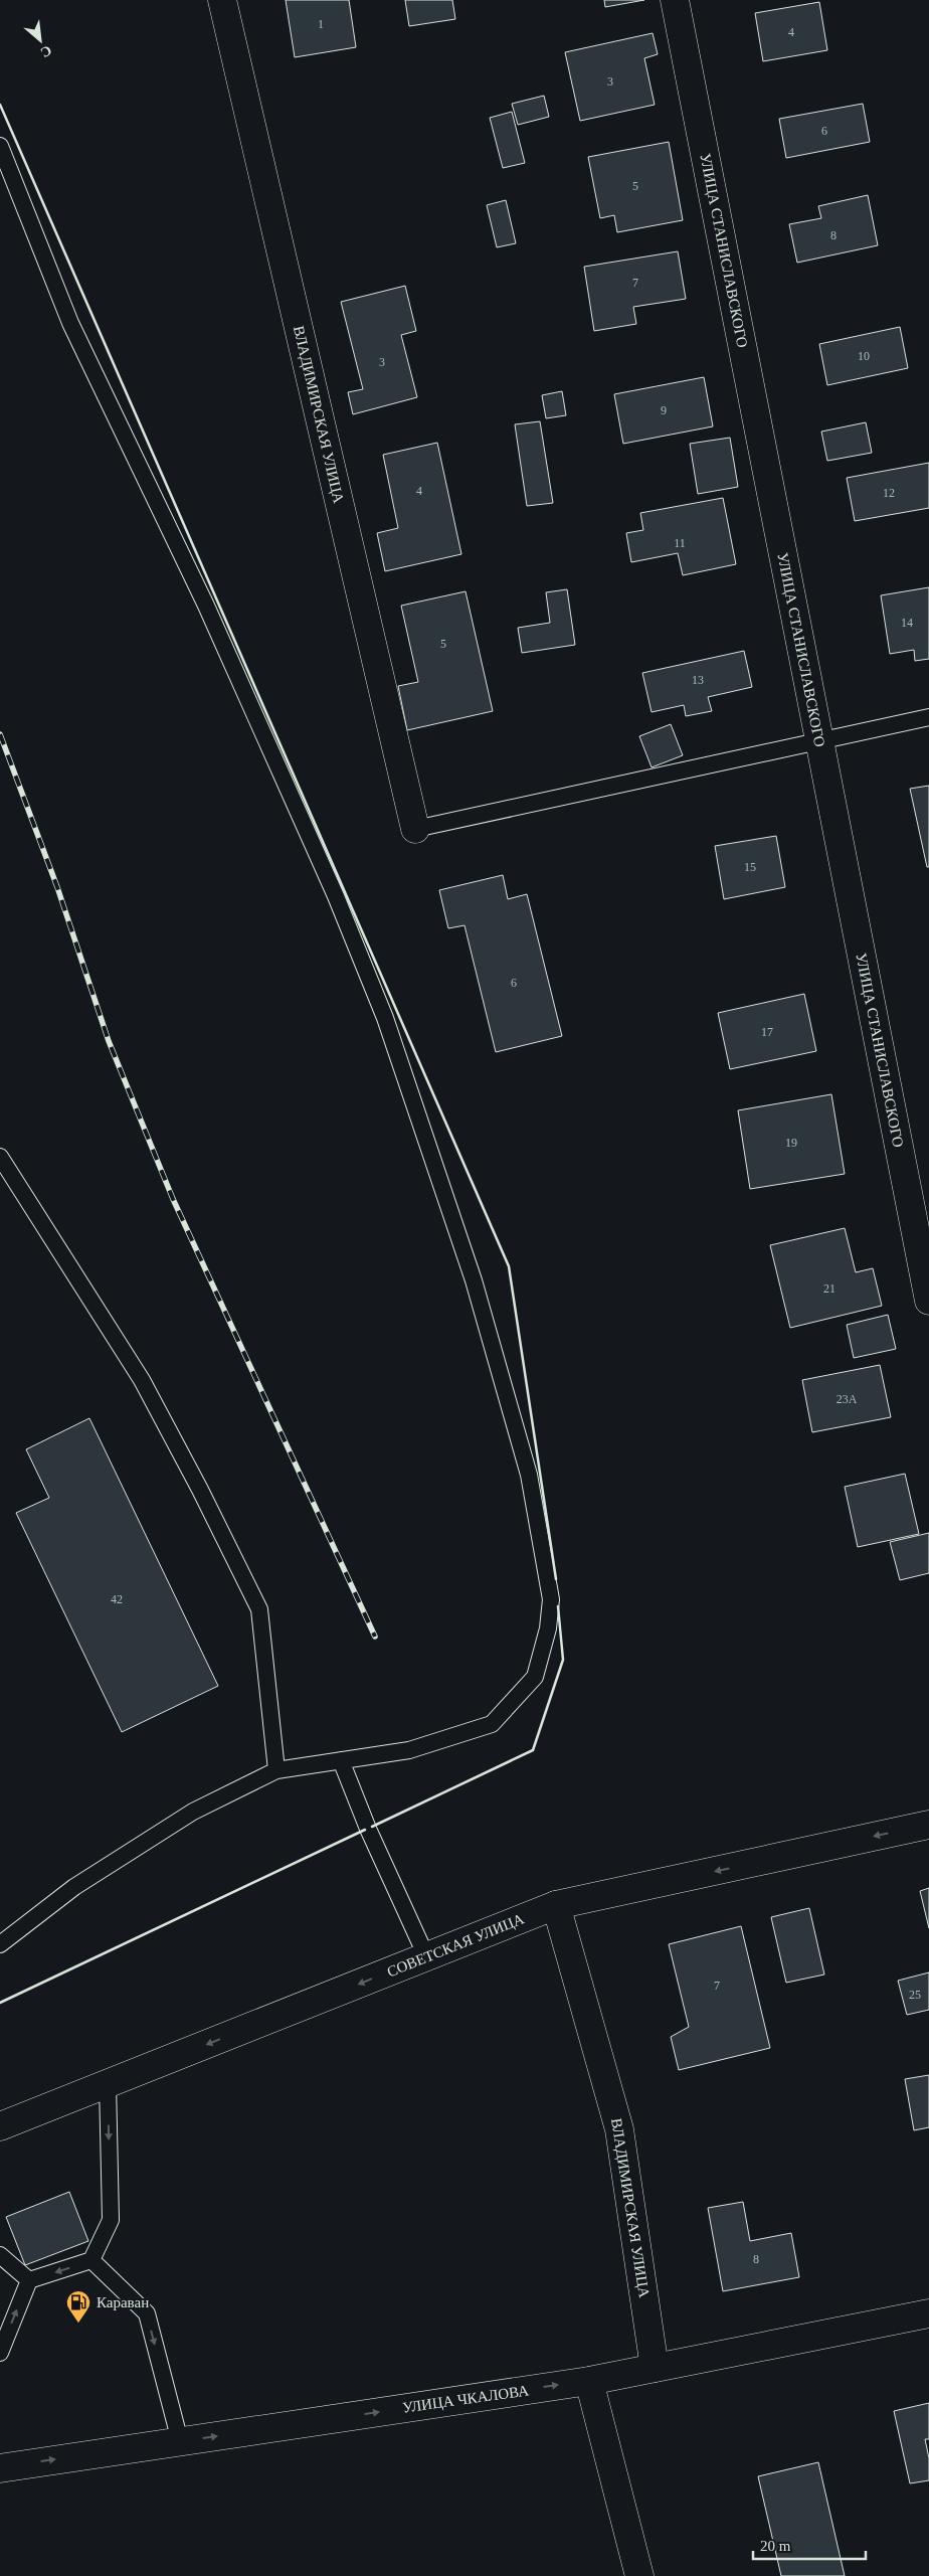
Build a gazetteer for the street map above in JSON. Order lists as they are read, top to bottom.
{
  "streets": {
    "street": [
      "УЛИЦА СТАНИСЛАВСКОГО",
      "ВЛАДИМИРСКАЯ УЛИЦА",
      "СОВЕТСКАЯ УЛИЦА",
      "УЛИЦА ЧКАЛОВА"
    ]
  },
  "crossings": [
    ["ВЛАДИМИРСКАЯ УЛИЦА", "СОВЕТСКАЯ УЛИЦА"],
    ["ВЛАДИМИРСКАЯ УЛИЦА", "УЛИЦА ЧКАЛОВА"]
  ],
  "one_way": ["СОВЕТСКАЯ УЛИЦА", "УЛИЦА ЧКАЛОВА"],
  "places": {
    "fuel station": ["Караван"]
  },
  "house_numbers": [
    "1",
    "4",
    "3",
    "6",
    "5",
    "8",
    "7",
    "10",
    "3",
    "9",
    "4",
    "12",
    "11",
    "14",
    "5",
    "13",
    "15",
    "6",
    "17",
    "19",
    "21",
    "23А",
    "42",
    "7",
    "25",
    "8"
  ],
  "scale_bar": "20 m",
  "north": "bottom right"
}
